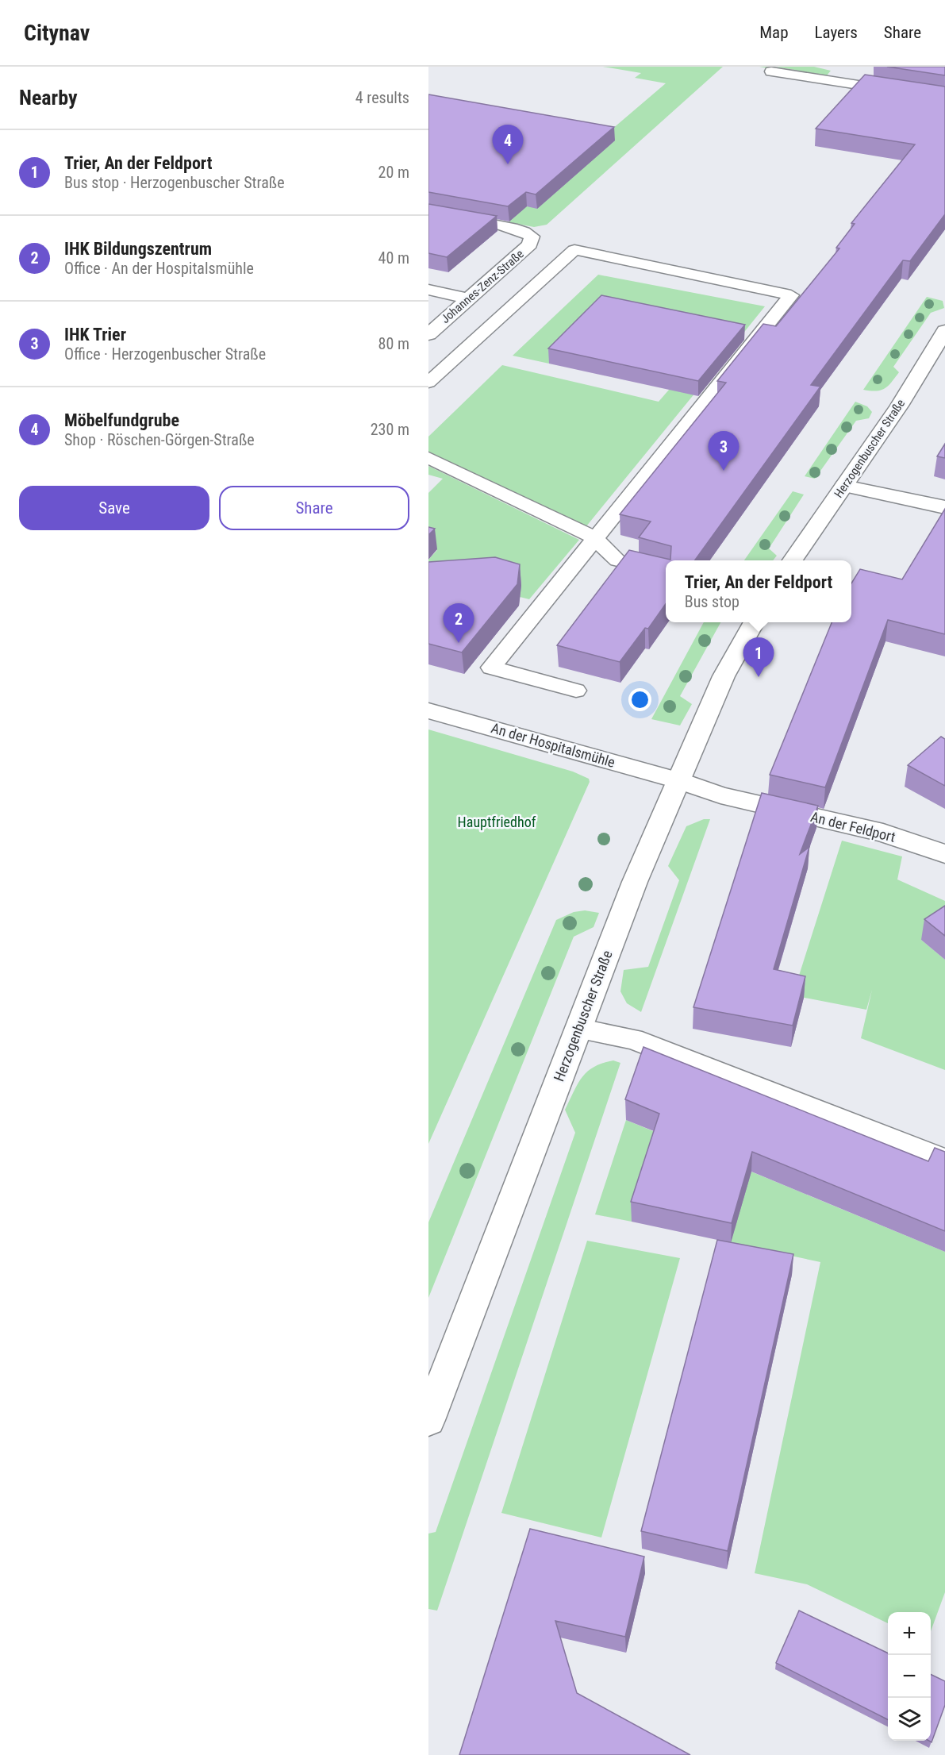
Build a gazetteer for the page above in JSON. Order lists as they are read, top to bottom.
{
  "streets": {
    "street": [
      "Johannes-Zenz-Straße",
      "Herzogenbuscher Straße",
      "An der Hospitalsmühle",
      "An der Feldport"
    ]
  },
  "crossings": [
    ["Herzogenbuscher Straße", "An der Hospitalsmühle"],
    ["Herzogenbuscher Straße", "An der Feldport"],
    ["An der Hospitalsmühle", "An der Feldport"]
  ],
  "parks": ["Hauptfriedhof"],
  "page": {
    "header": "Citynav",
    "nav": ["Map", "Layers", "Share"],
    "heading": ["Nearby", "4 results"],
    "pins": [
      "4",
      "3",
      "2",
      "1"
    ],
    "list": [
      {
        "mark": "1",
        "name": "Trier, An der Feldport",
        "note": "Bus stop · Herzogenbuscher Straße",
        "value": "20 m"
      },
      {
        "mark": "2",
        "name": "IHK Bildungszentrum",
        "note": "Office · An der Hospitalsmühle",
        "value": "40 m"
      },
      {
        "mark": "3",
        "name": "IHK Trier",
        "note": "Office · Herzogenbuscher Straße",
        "value": "80 m"
      },
      {
        "mark": "4",
        "name": "Möbelfundgrube",
        "note": "Shop · Röschen-Görgen-Straße",
        "value": "230 m"
      }
    ],
    "buttons": ["Save", "Share"],
    "popup": ["Trier, An der Feldport", "Bus stop"],
    "map_buttons": ["+", "−"]
  }
}
